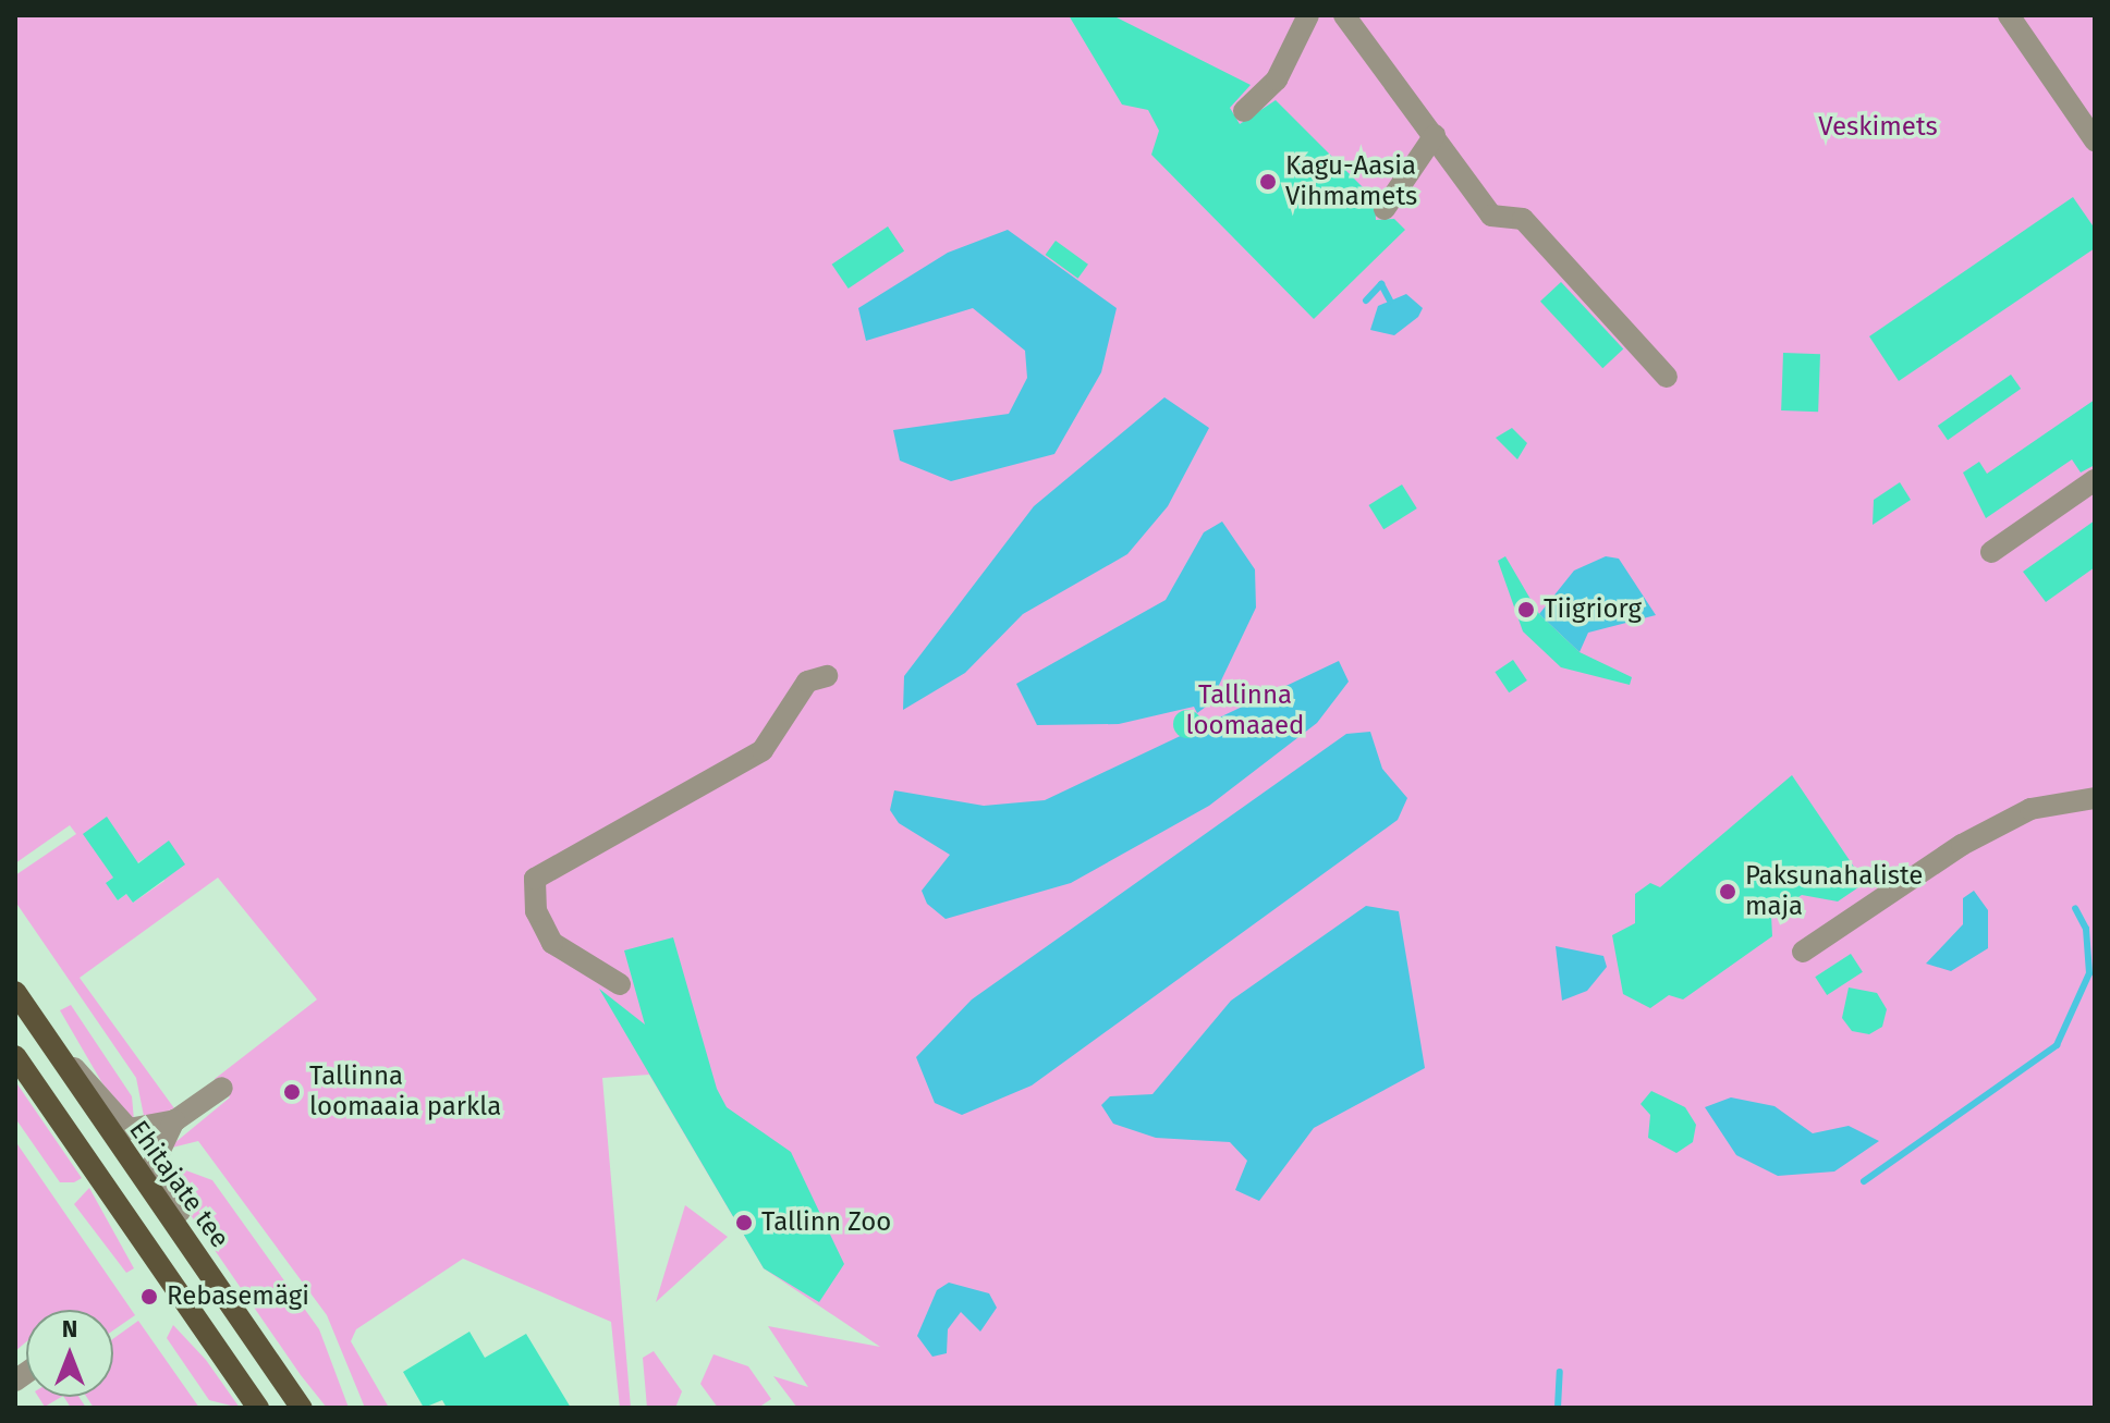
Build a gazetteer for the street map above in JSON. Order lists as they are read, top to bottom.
{
  "streets": {
    "main road": ["Ehitajate tee"]
  },
  "parks": ["Veskimets", "Tallinna loomaaed"],
  "places": [
    "Kagu-Aasia Vihmamets",
    "Tiigriorg",
    "Paksunahaliste maja",
    "Tallinna loomaaia parkla",
    "Tallinn Zoo",
    "Rebasemägi"
  ],
  "north": "top"
}
